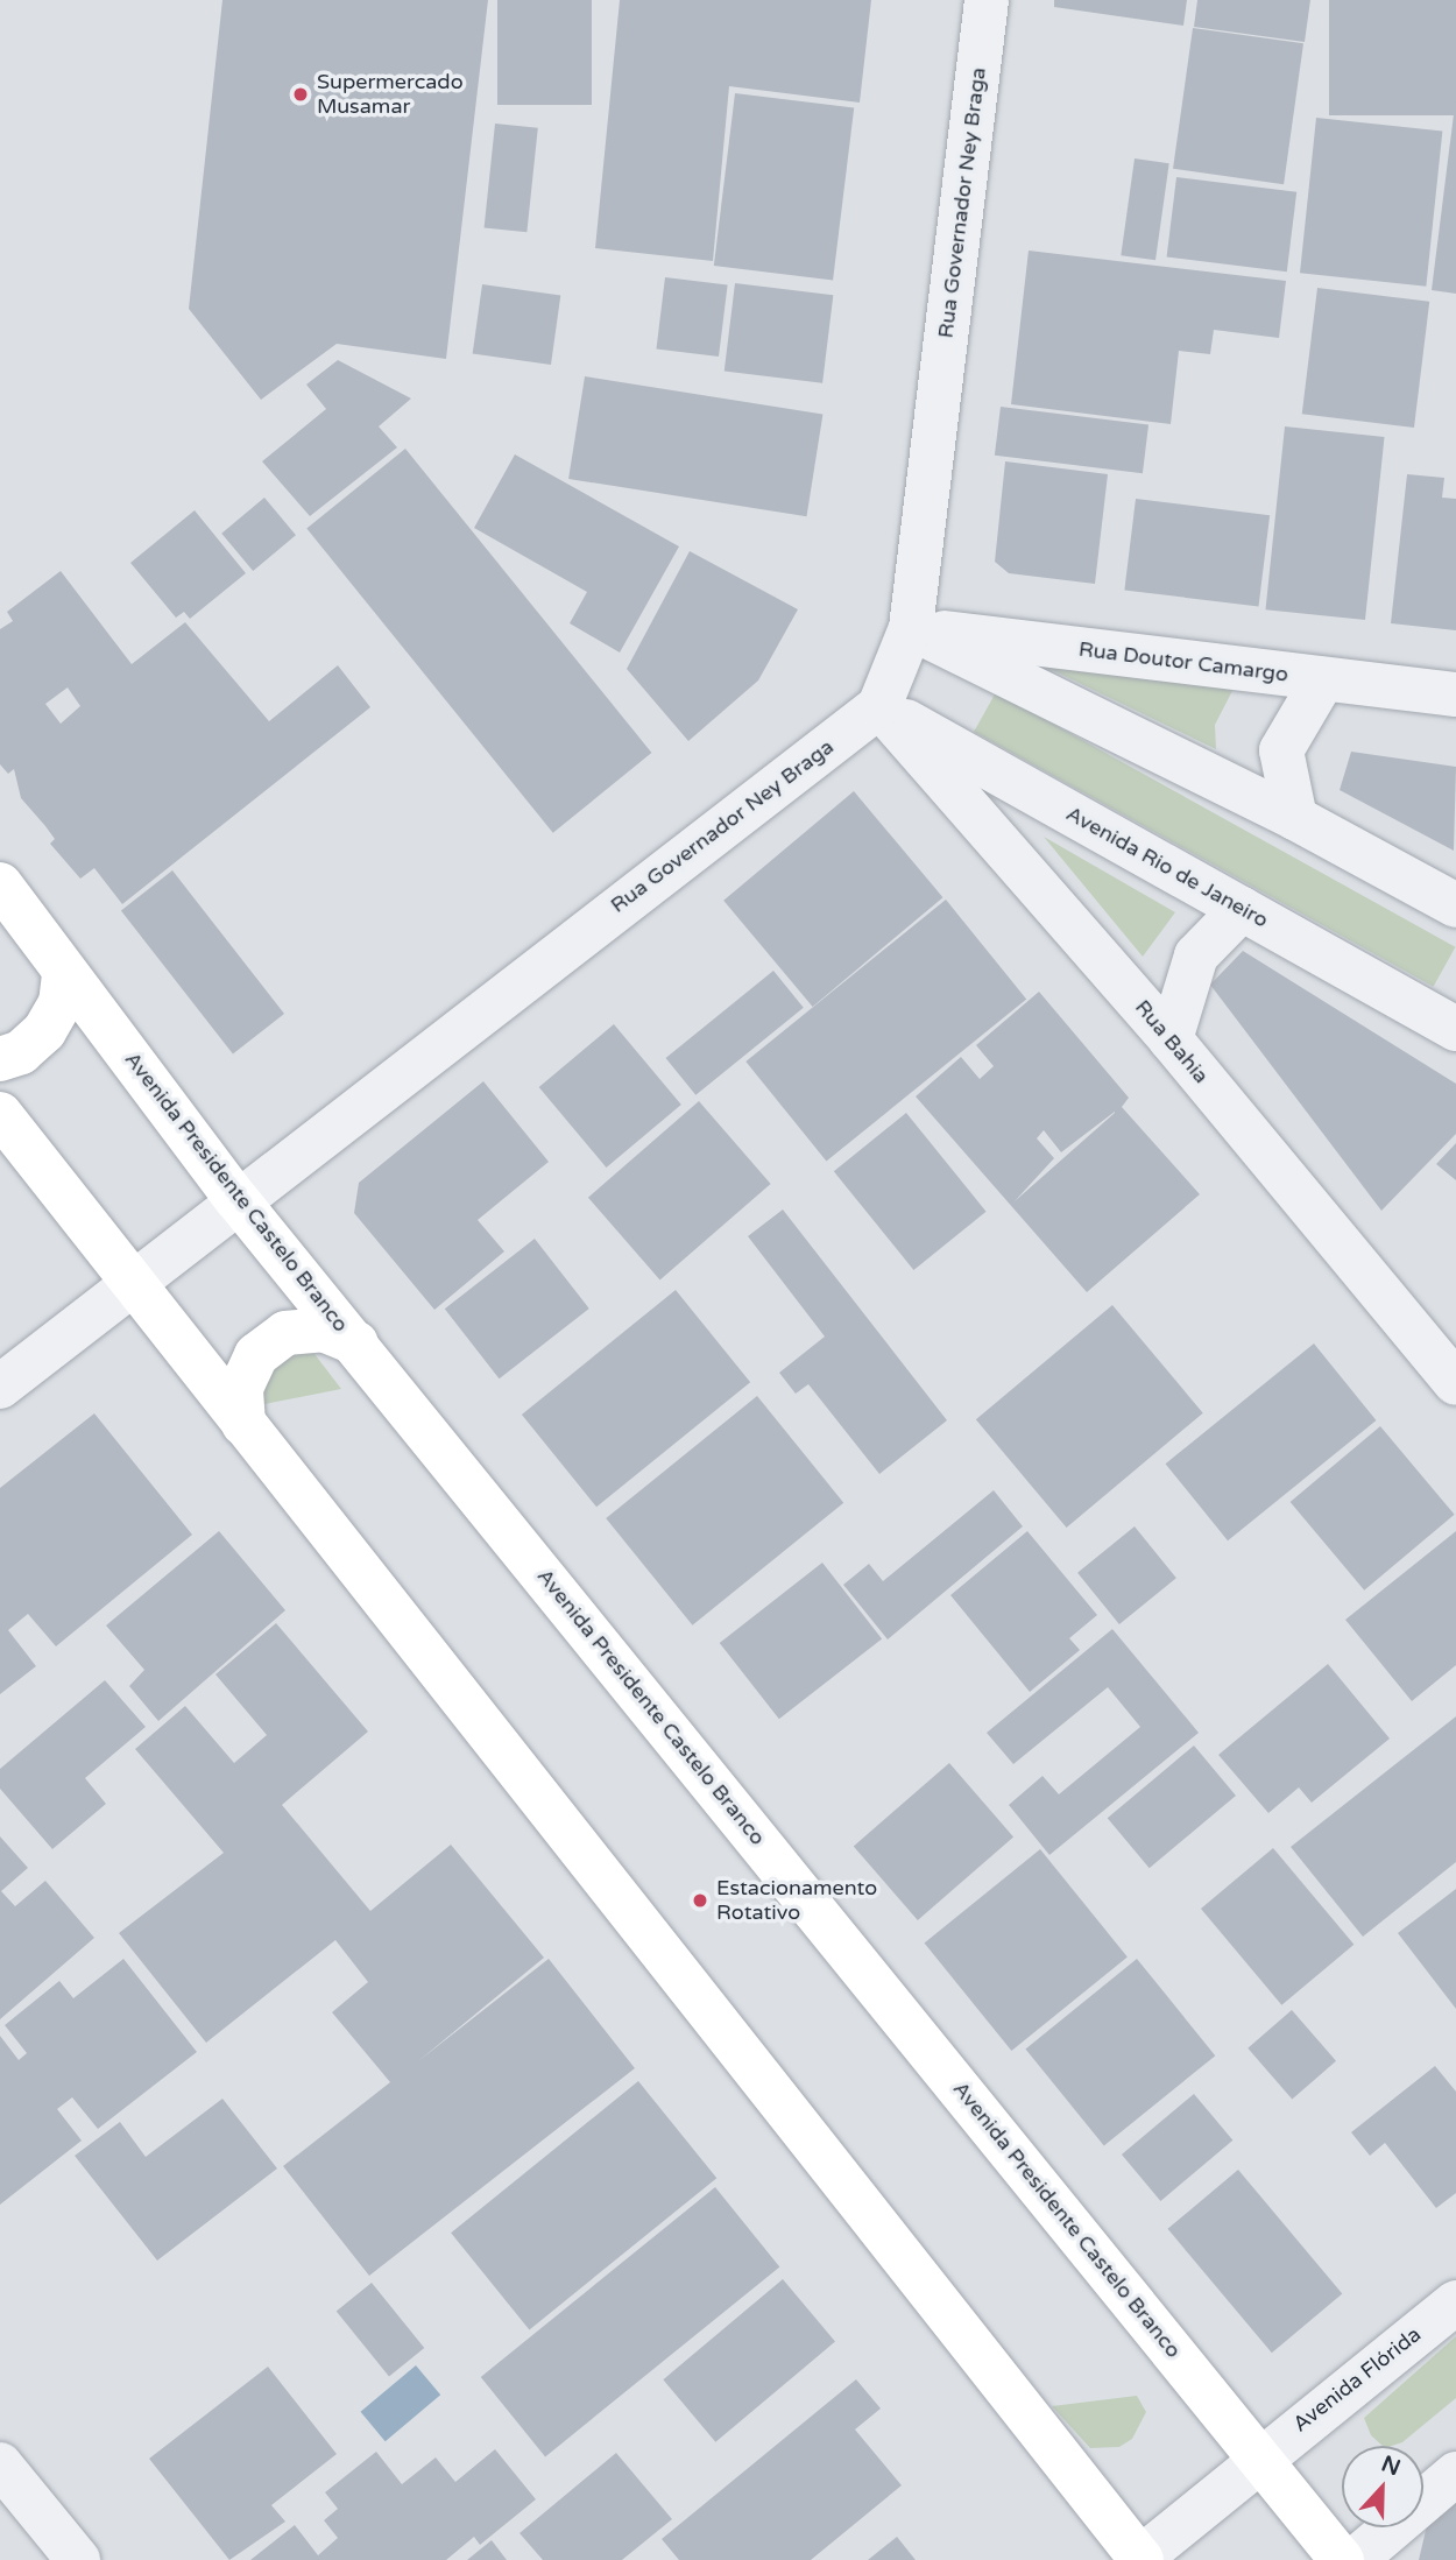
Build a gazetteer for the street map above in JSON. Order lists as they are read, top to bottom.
{
  "streets": {
    "main road": ["Avenida Presidente Castelo Branco"],
    "street": [
      "Rua Governador Ney Braga",
      "Rua Doutor Camargo",
      "Avenida Rio de Janeiro",
      "Rua Bahia",
      "Avenida Flórida"
    ]
  },
  "crossings": [
    ["Rua Governador Ney Braga", "Rua Doutor Camargo"],
    ["Rua Governador Ney Braga", "Avenida Rio de Janeiro"],
    ["Rua Governador Ney Braga", "Rua Bahia"],
    ["Rua Governador Ney Braga", "Avenida Presidente Castelo Branco"],
    ["Avenida Rio de Janeiro", "Rua Bahia"],
    ["Avenida Presidente Castelo Branco", "Avenida Flórida"]
  ],
  "places": ["Supermercado Musamar", "Estacionamento Rotativo"],
  "north": "top"
}
